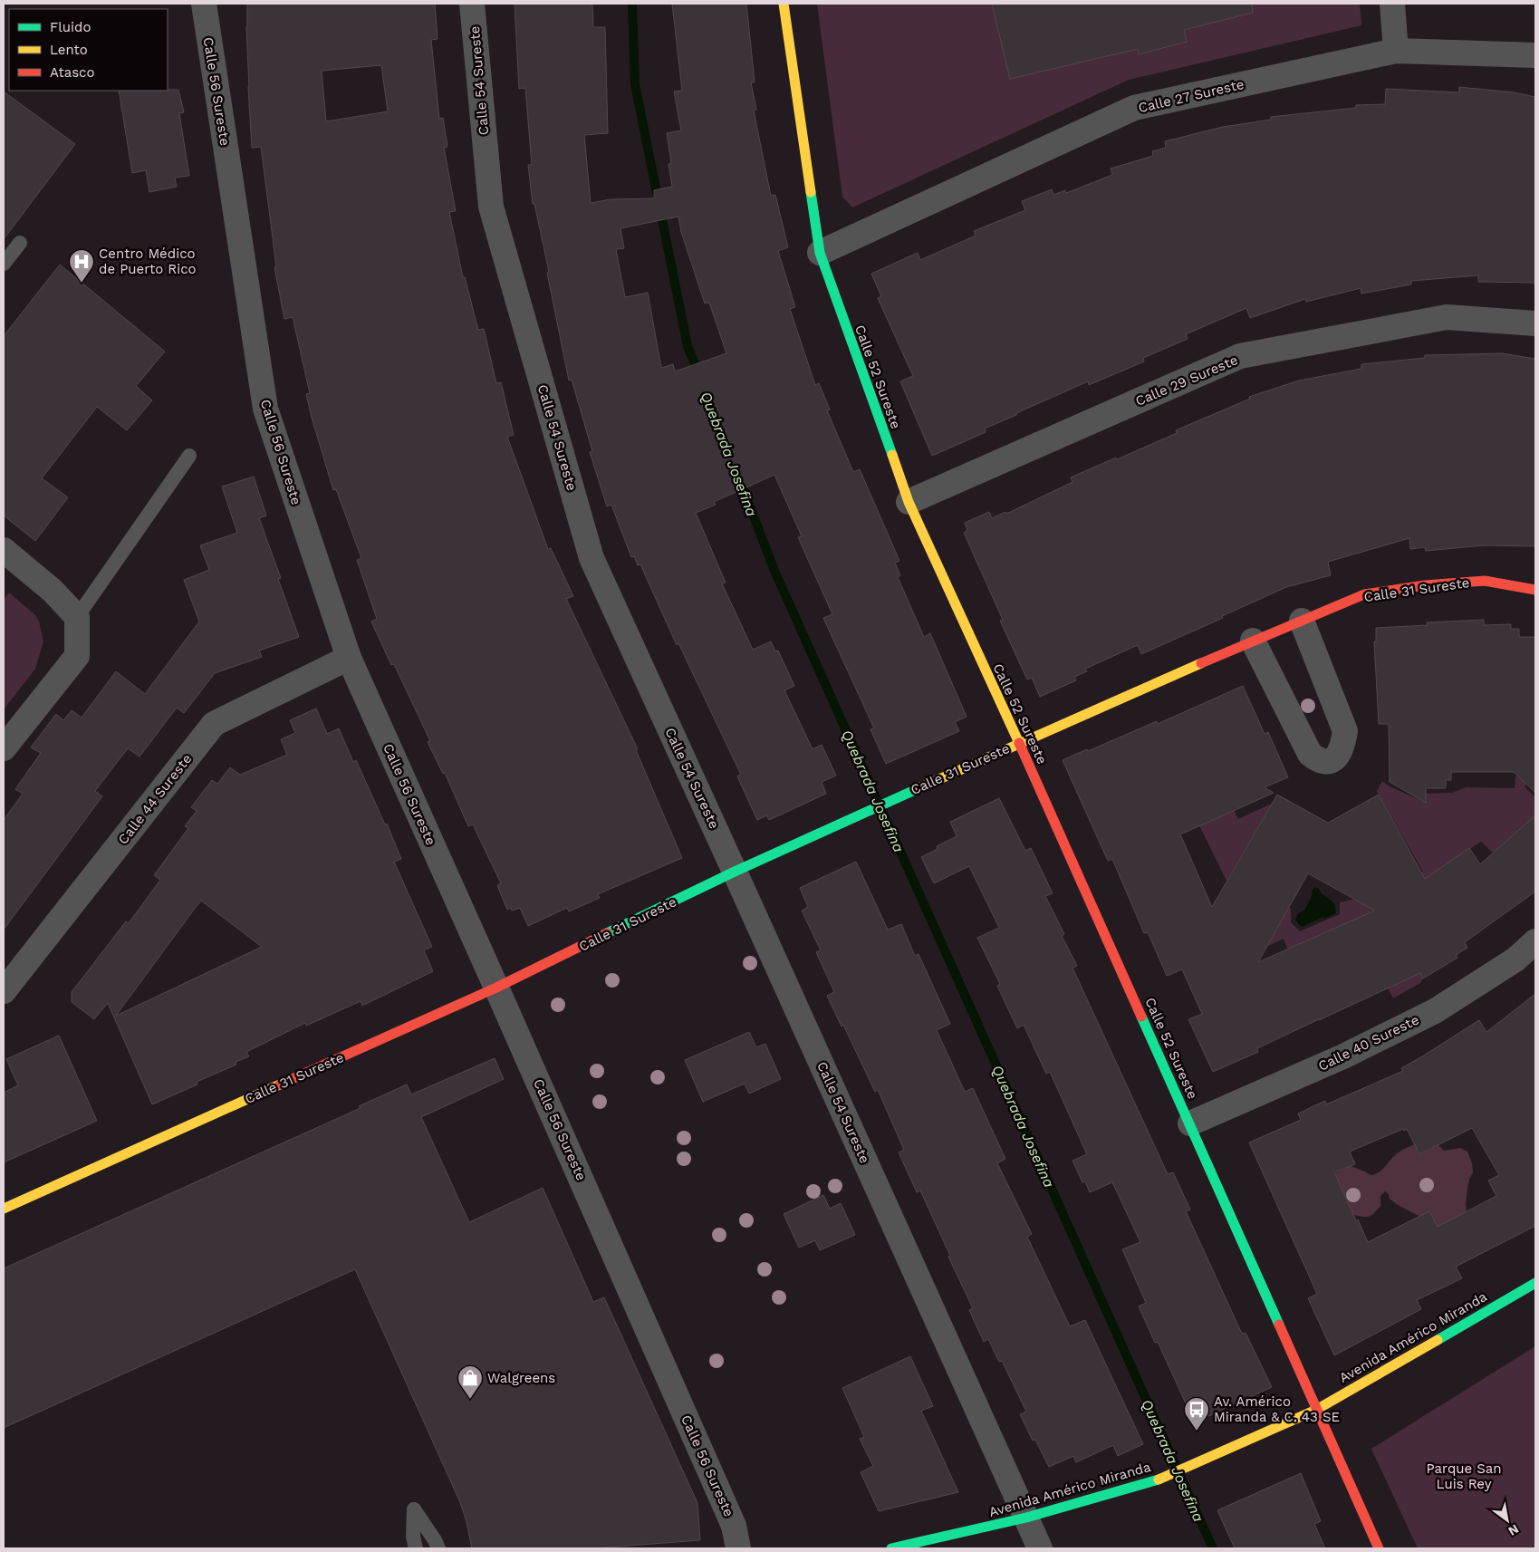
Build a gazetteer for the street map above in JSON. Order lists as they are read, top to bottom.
{
  "streets": {
    "street": [
      "Calle 54 Sureste",
      "Calle 56 Sureste",
      "Calle 27 Sureste",
      "Calle 52 Sureste",
      "Calle 29 Sureste",
      "Calle 31 Sureste",
      "Calle 44 Sureste",
      "Calle 40 Sureste",
      "Avenida Américo Miranda"
    ]
  },
  "crossings": [
    ["Calle 54 Sureste", "Calle 31 Sureste"],
    ["Calle 54 Sureste", "Avenida Américo Miranda"],
    ["Calle 56 Sureste", "Calle 31 Sureste"],
    ["Calle 56 Sureste", "Calle 44 Sureste"],
    ["Calle 27 Sureste", "Calle 52 Sureste"],
    ["Calle 52 Sureste", "Calle 29 Sureste"],
    ["Calle 52 Sureste", "Calle 31 Sureste"],
    ["Calle 52 Sureste", "Calle 40 Sureste"],
    ["Calle 52 Sureste", "Avenida Américo Miranda"]
  ],
  "water": ["Quebrada Josefina"],
  "parks": ["Parque San Luis Rey"],
  "places": {
    "hospital": ["Centro Médico de Puerto Rico"],
    "shop": ["Walgreens"],
    "bus stop": ["Av. Américo Miranda & C. 43 SE"]
  },
  "legend": ["Fluido", "Lento", "Atasco"],
  "north": "bottom right"
}
